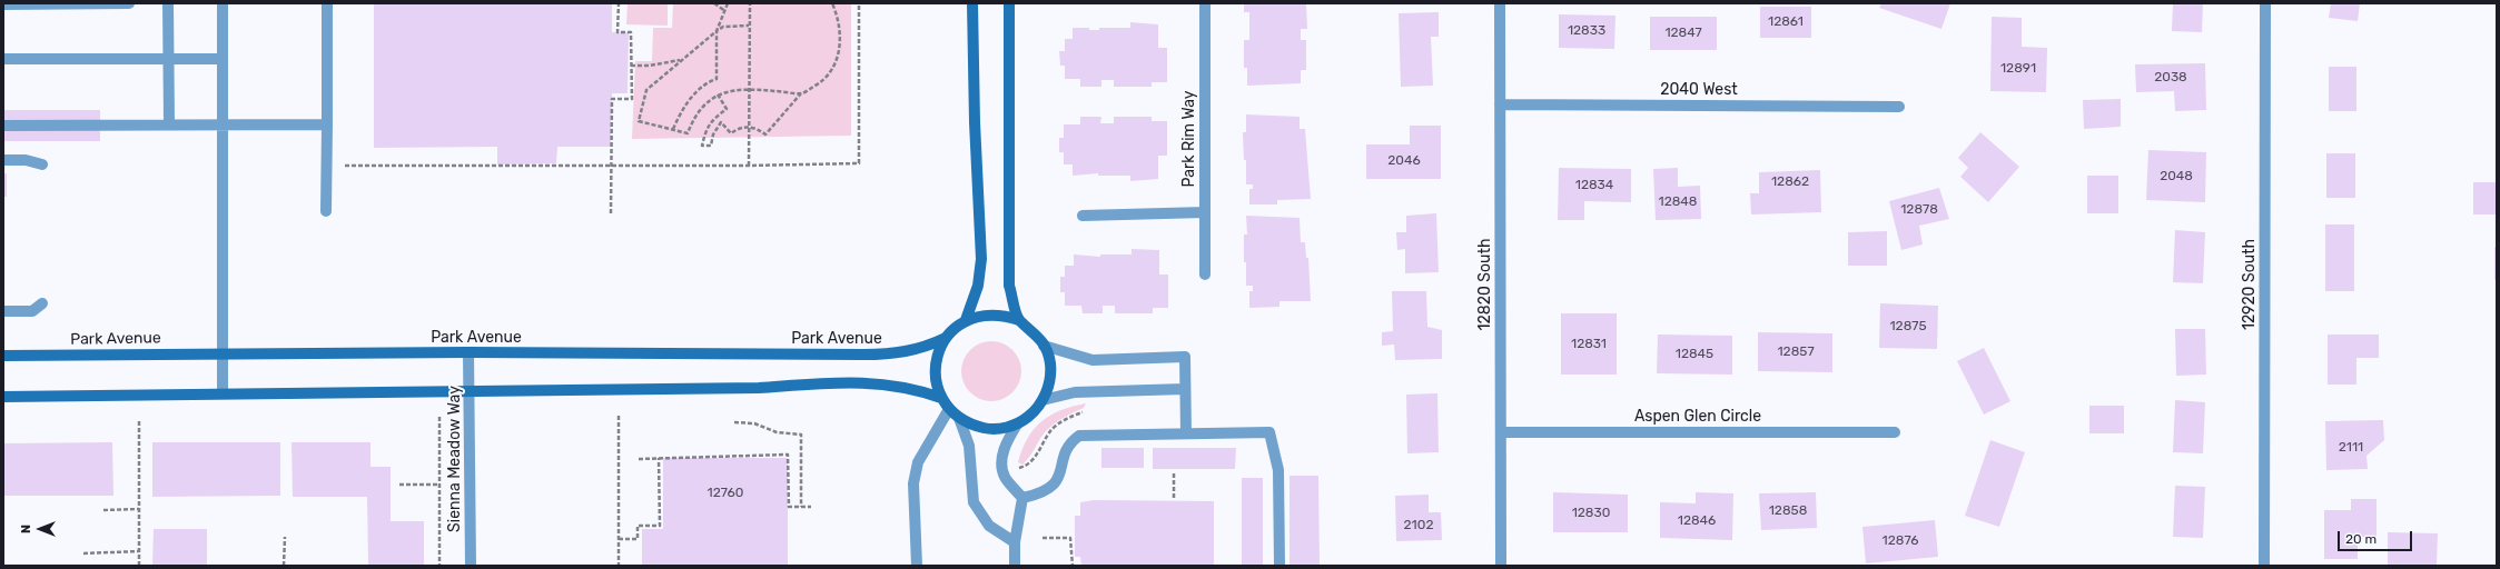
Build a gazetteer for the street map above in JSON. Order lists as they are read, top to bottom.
{
  "streets": {
    "street": [
      "2040 West",
      "Park Rim Way",
      "12820 South",
      "12920 South",
      "Park Avenue",
      "Aspen Glen Circle",
      "Sienna Meadow Way"
    ]
  },
  "crossings": [
    ["2040 West", "12820 South"],
    ["12820 South", "Aspen Glen Circle"],
    ["Park Avenue", "Sienna Meadow Way"]
  ],
  "house_numbers": [
    "12861",
    "12833",
    "12847",
    "12891",
    "2038",
    "2046",
    "2048",
    "12862",
    "12834",
    "12848",
    "12878",
    "12875",
    "12831",
    "12857",
    "12845",
    "2111",
    "12760",
    "12858",
    "12830",
    "12846",
    "2102",
    "12876"
  ],
  "scale_bar": "20 m",
  "north": "left"
}
